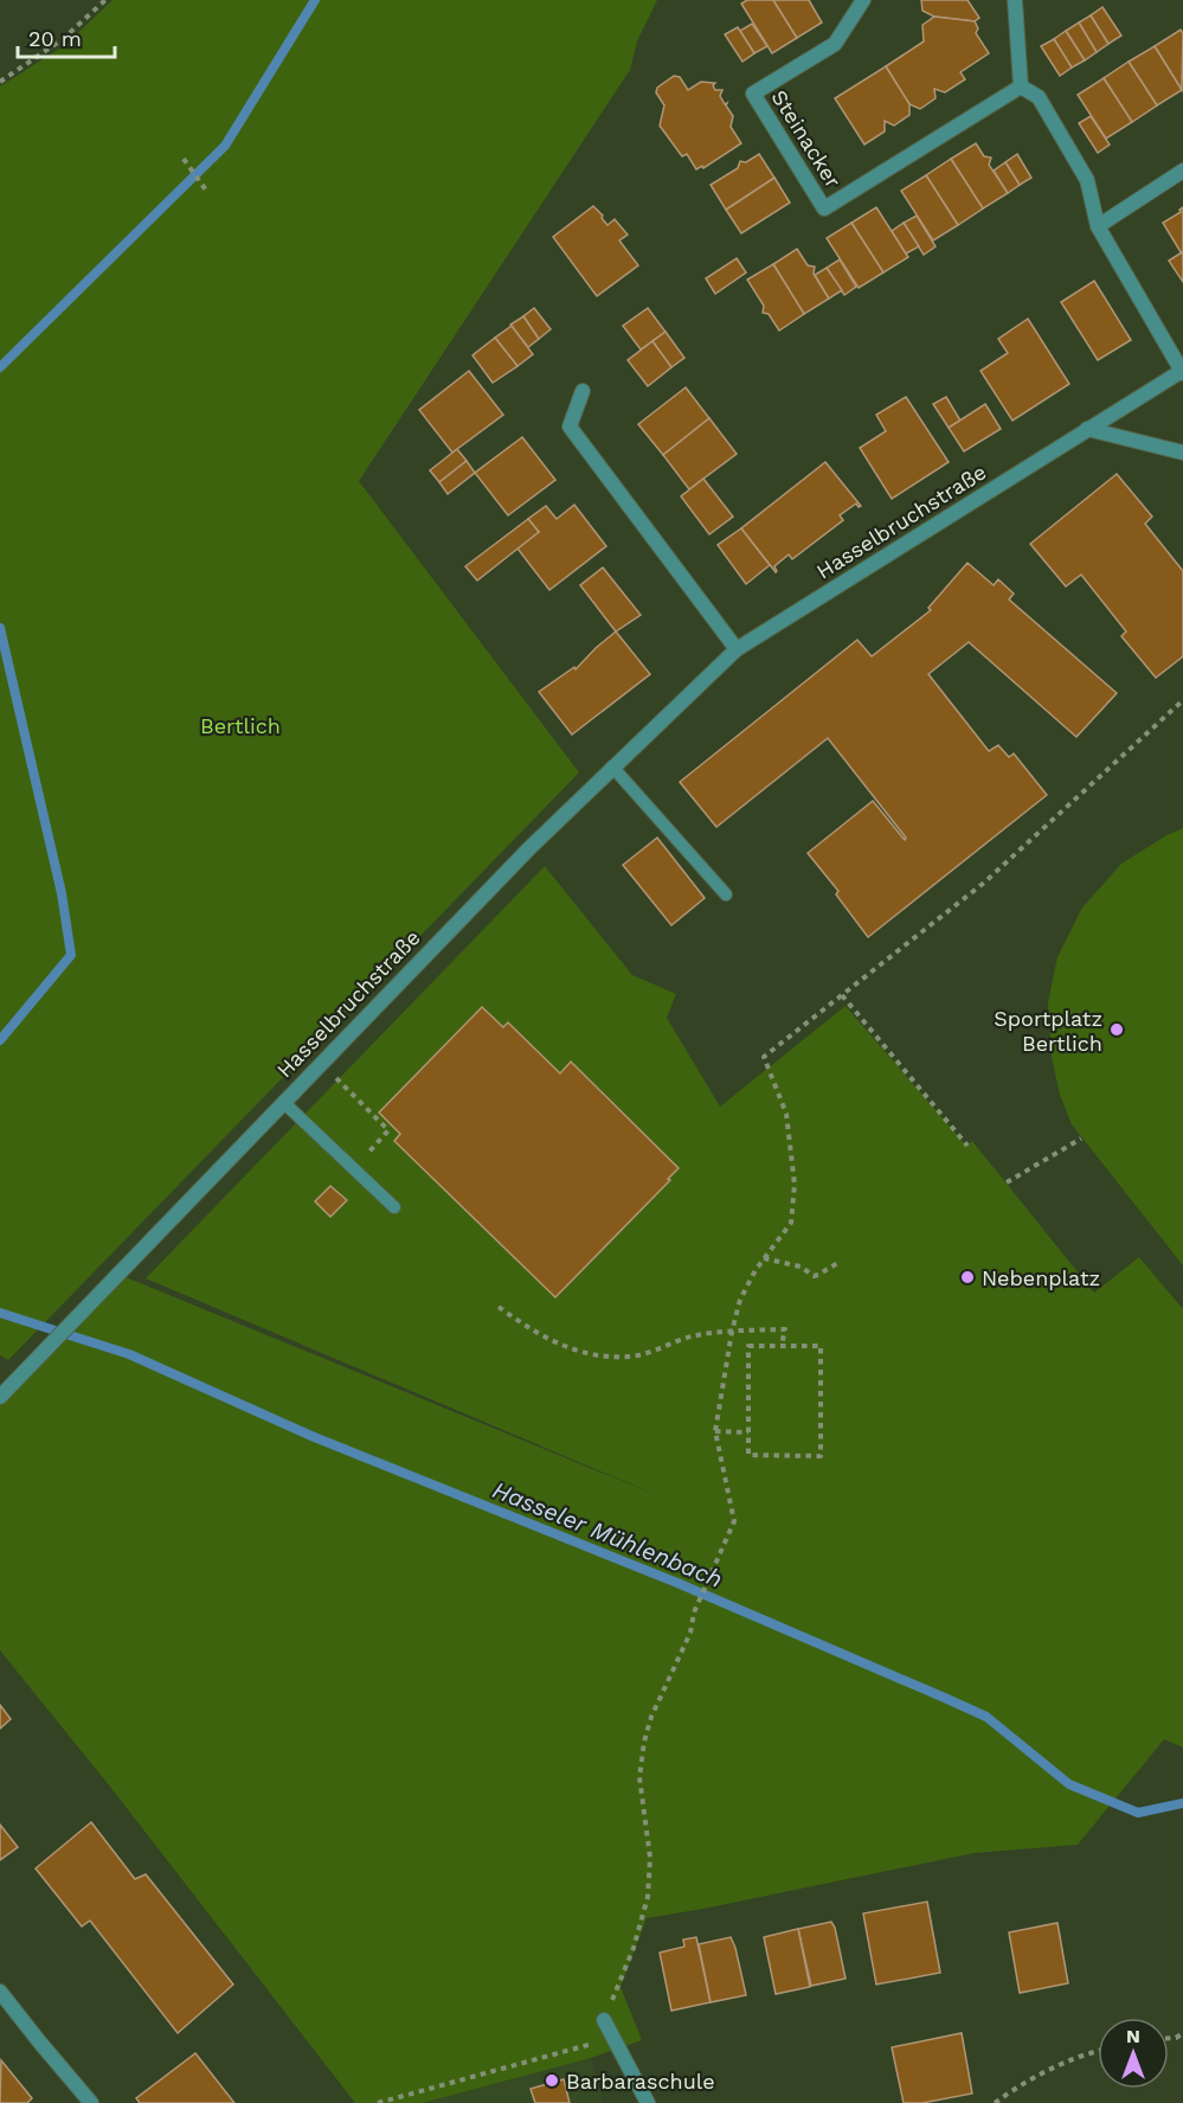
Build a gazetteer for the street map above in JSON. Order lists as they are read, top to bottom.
{
  "streets": {
    "street": ["Steinacker", "Hasselbruchstraße"]
  },
  "water": ["Hasseler Mühlenbach"],
  "parks": ["Bertlich"],
  "places": ["Sportplatz Bertlich", "Nebenplatz", "Barbaraschule"],
  "scale_bar": "20 m",
  "north": "top"
}
